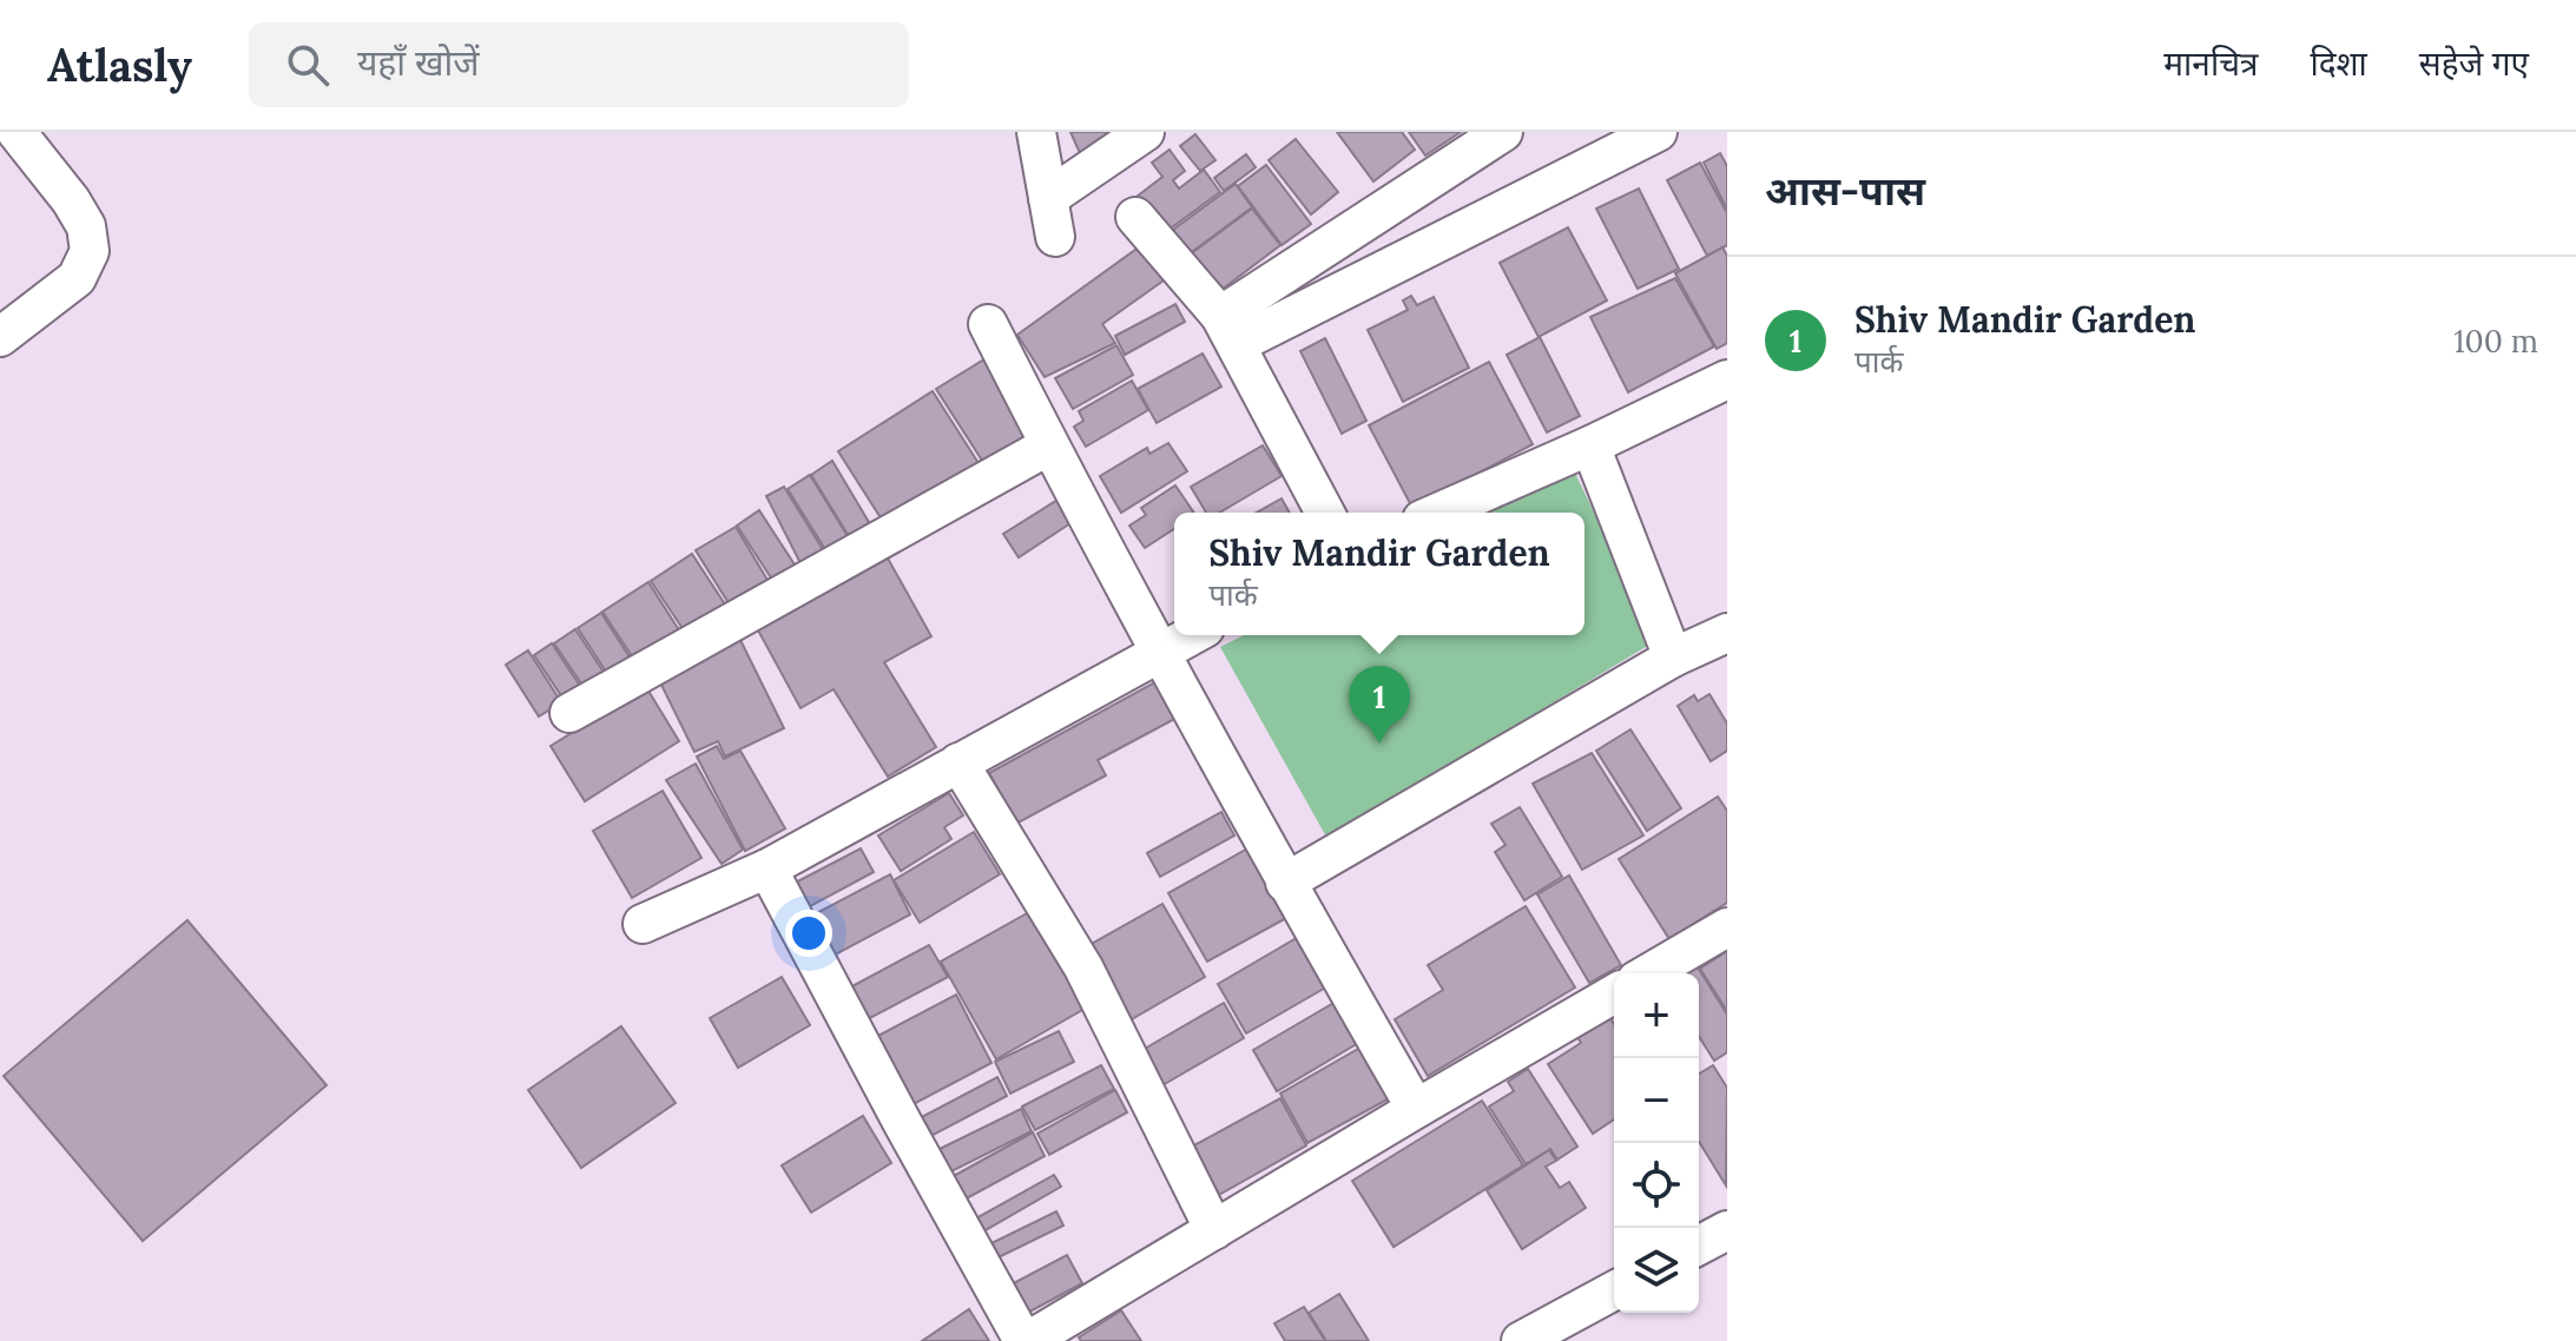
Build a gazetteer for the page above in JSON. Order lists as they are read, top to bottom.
{
  "page": {
    "header": "Atlasly",
    "search": "यहाँ खोजें",
    "nav": ["मानचित्र", "दिशा", "सहेजे गए"],
    "heading": "आस-पास",
    "list": [
      {
        "mark": "1",
        "name": "Shiv Mandir Garden",
        "note": "पार्क",
        "value": "100 m"
      }
    ],
    "popup": ["Shiv Mandir Garden", "पार्क"],
    "pins": "1",
    "map_buttons": ["+", "−"]
  }
}
